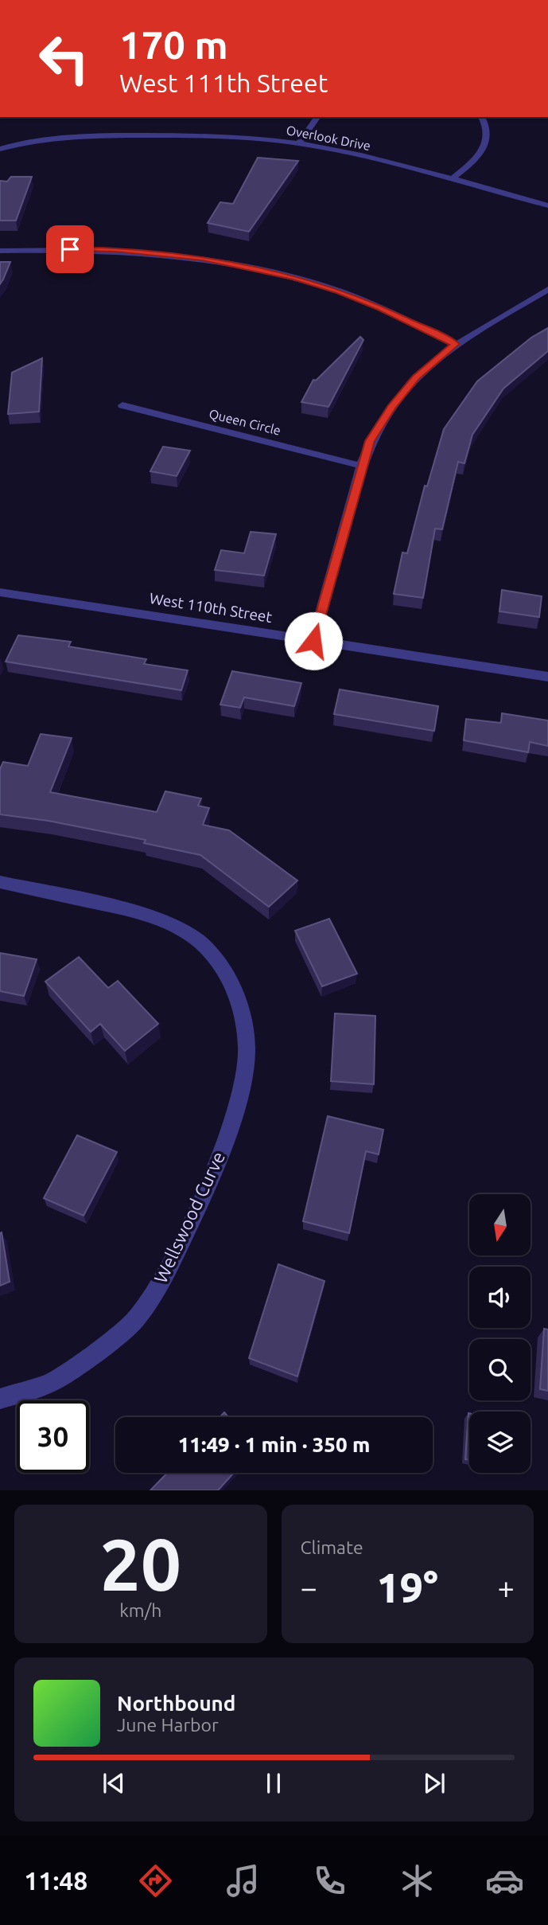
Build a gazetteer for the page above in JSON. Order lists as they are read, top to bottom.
{
  "streets": {
    "street": [
      "Overlook Drive",
      "Queen Circle",
      "West 110th Street",
      "Wellswood Curve"
    ]
  },
  "north": "bottom",
  "page": {
    "turn": ["170 m", "West 111th Street"],
    "limit": "30",
    "trip": "11:49 · 1 min · 350 m",
    "tile": [
      ["20", "km/h"],
      "Climate"
    ],
    "heat": ["−", "19°", "+"],
    "song": ["Northbound", "June Harbor"],
    "tabs": "11:48"
  }
}
